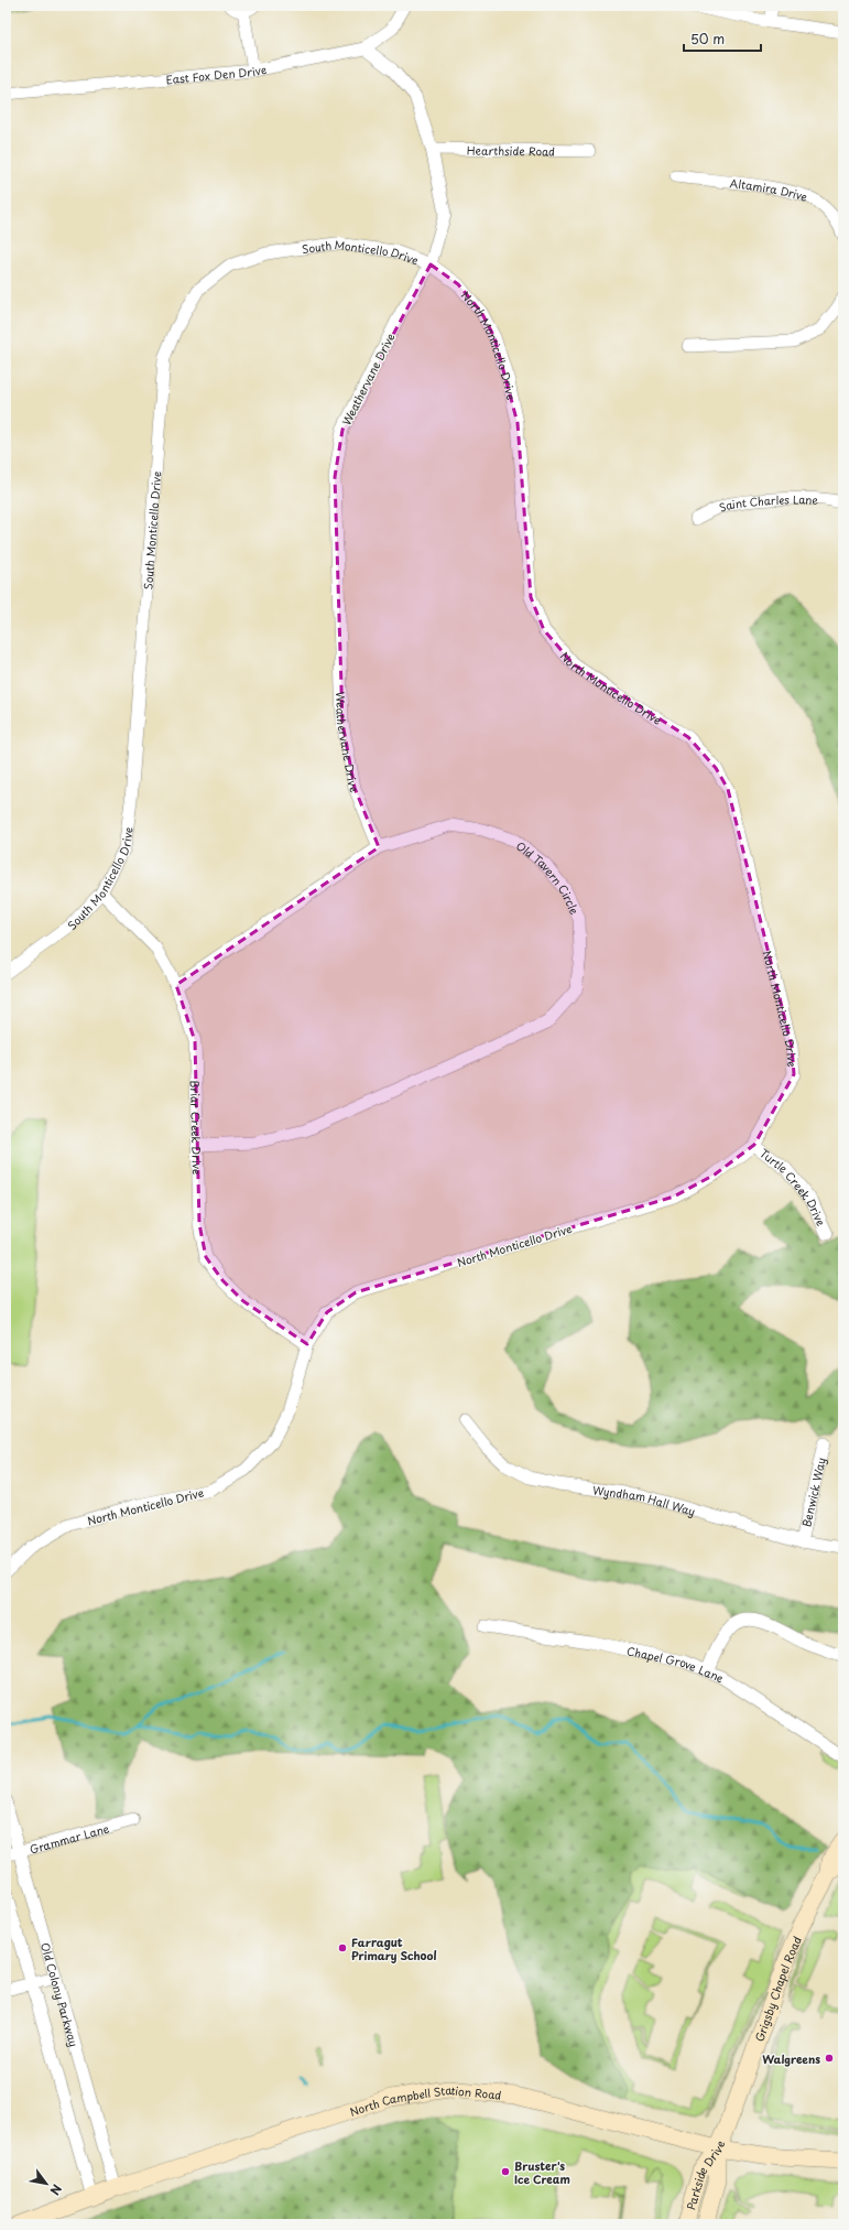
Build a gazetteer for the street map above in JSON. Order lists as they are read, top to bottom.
{
  "streets": {
    "main road": ["Grigsby Chapel Road", "North Campbell Station Road", "Parkside Drive"],
    "street": [
      "East Fox Den Drive",
      "Hearthside Road",
      "Altamira Drive",
      "South Monticello Drive",
      "North Monticello Drive",
      "Weathervane Drive",
      "Saint Charles Lane",
      "Old Tavern Circle",
      "Briar Creek Drive",
      "Turtle Creek Drive",
      "Benwick Way",
      "Wyndham Hall Way",
      "Chapel Grove Lane",
      "Grammar Lane",
      "Old Colony Parkway"
    ]
  },
  "crossings": [
    ["East Fox Den Drive", "Weathervane Drive"],
    ["Hearthside Road", "Weathervane Drive"],
    ["South Monticello Drive", "North Monticello Drive"],
    ["South Monticello Drive", "Weathervane Drive"],
    ["South Monticello Drive", "Briar Creek Drive"],
    ["North Monticello Drive", "Weathervane Drive"],
    ["North Monticello Drive", "Briar Creek Drive"],
    ["North Monticello Drive", "Turtle Creek Drive"],
    ["Weathervane Drive", "Old Tavern Circle"],
    ["Old Tavern Circle", "Briar Creek Drive"],
    ["Benwick Way", "Wyndham Hall Way"],
    ["Grammar Lane", "Old Colony Parkway"],
    ["Grigsby Chapel Road", "North Campbell Station Road"],
    ["Grigsby Chapel Road", "Parkside Drive"],
    ["Old Colony Parkway", "North Campbell Station Road"],
    ["North Campbell Station Road", "Parkside Drive"]
  ],
  "places": ["Farragut Primary School", "Walgreens", "Bruster's Ice Cream"],
  "scale_bar": "50 m",
  "north": "bottom right"
}
